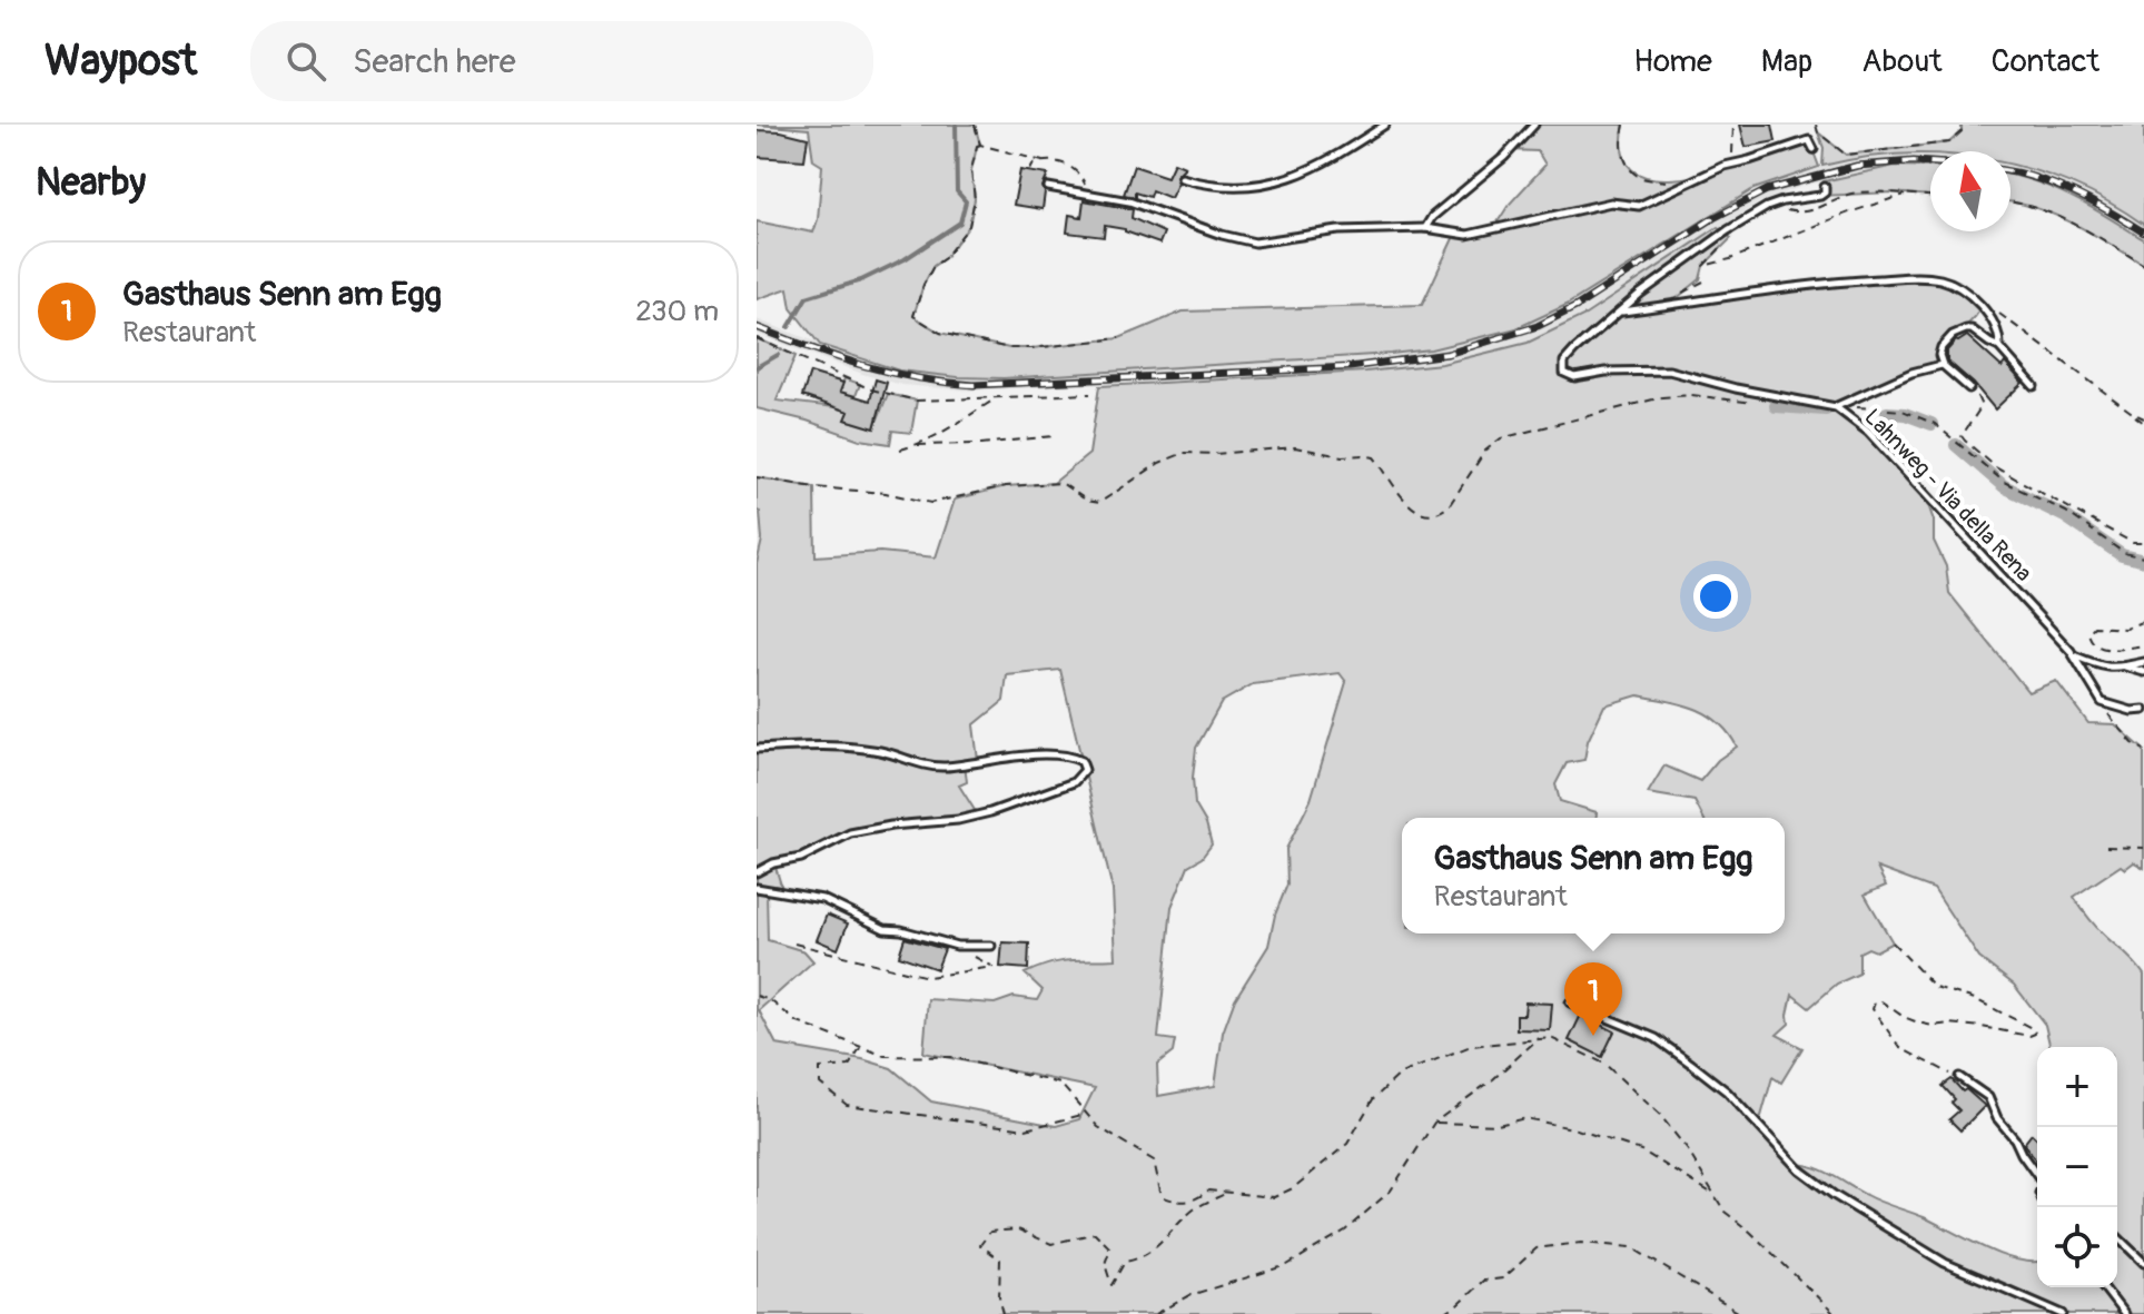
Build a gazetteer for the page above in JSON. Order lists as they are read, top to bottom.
{
  "streets": {
    "lane": ["Lahnweg - Via della Rena"]
  },
  "north": "top",
  "page": {
    "header": "Waypost",
    "search": "Search here",
    "nav": [
      "Home",
      "Map",
      "About",
      "Contact"
    ],
    "heading": "Nearby",
    "list": [
      {
        "mark": "1",
        "name": "Gasthaus Senn am Egg",
        "note": "Restaurant",
        "value": "230 m"
      }
    ],
    "popup": ["Gasthaus Senn am Egg", "Restaurant"],
    "pins": "1",
    "map_buttons": ["+", "−"]
  }
}
